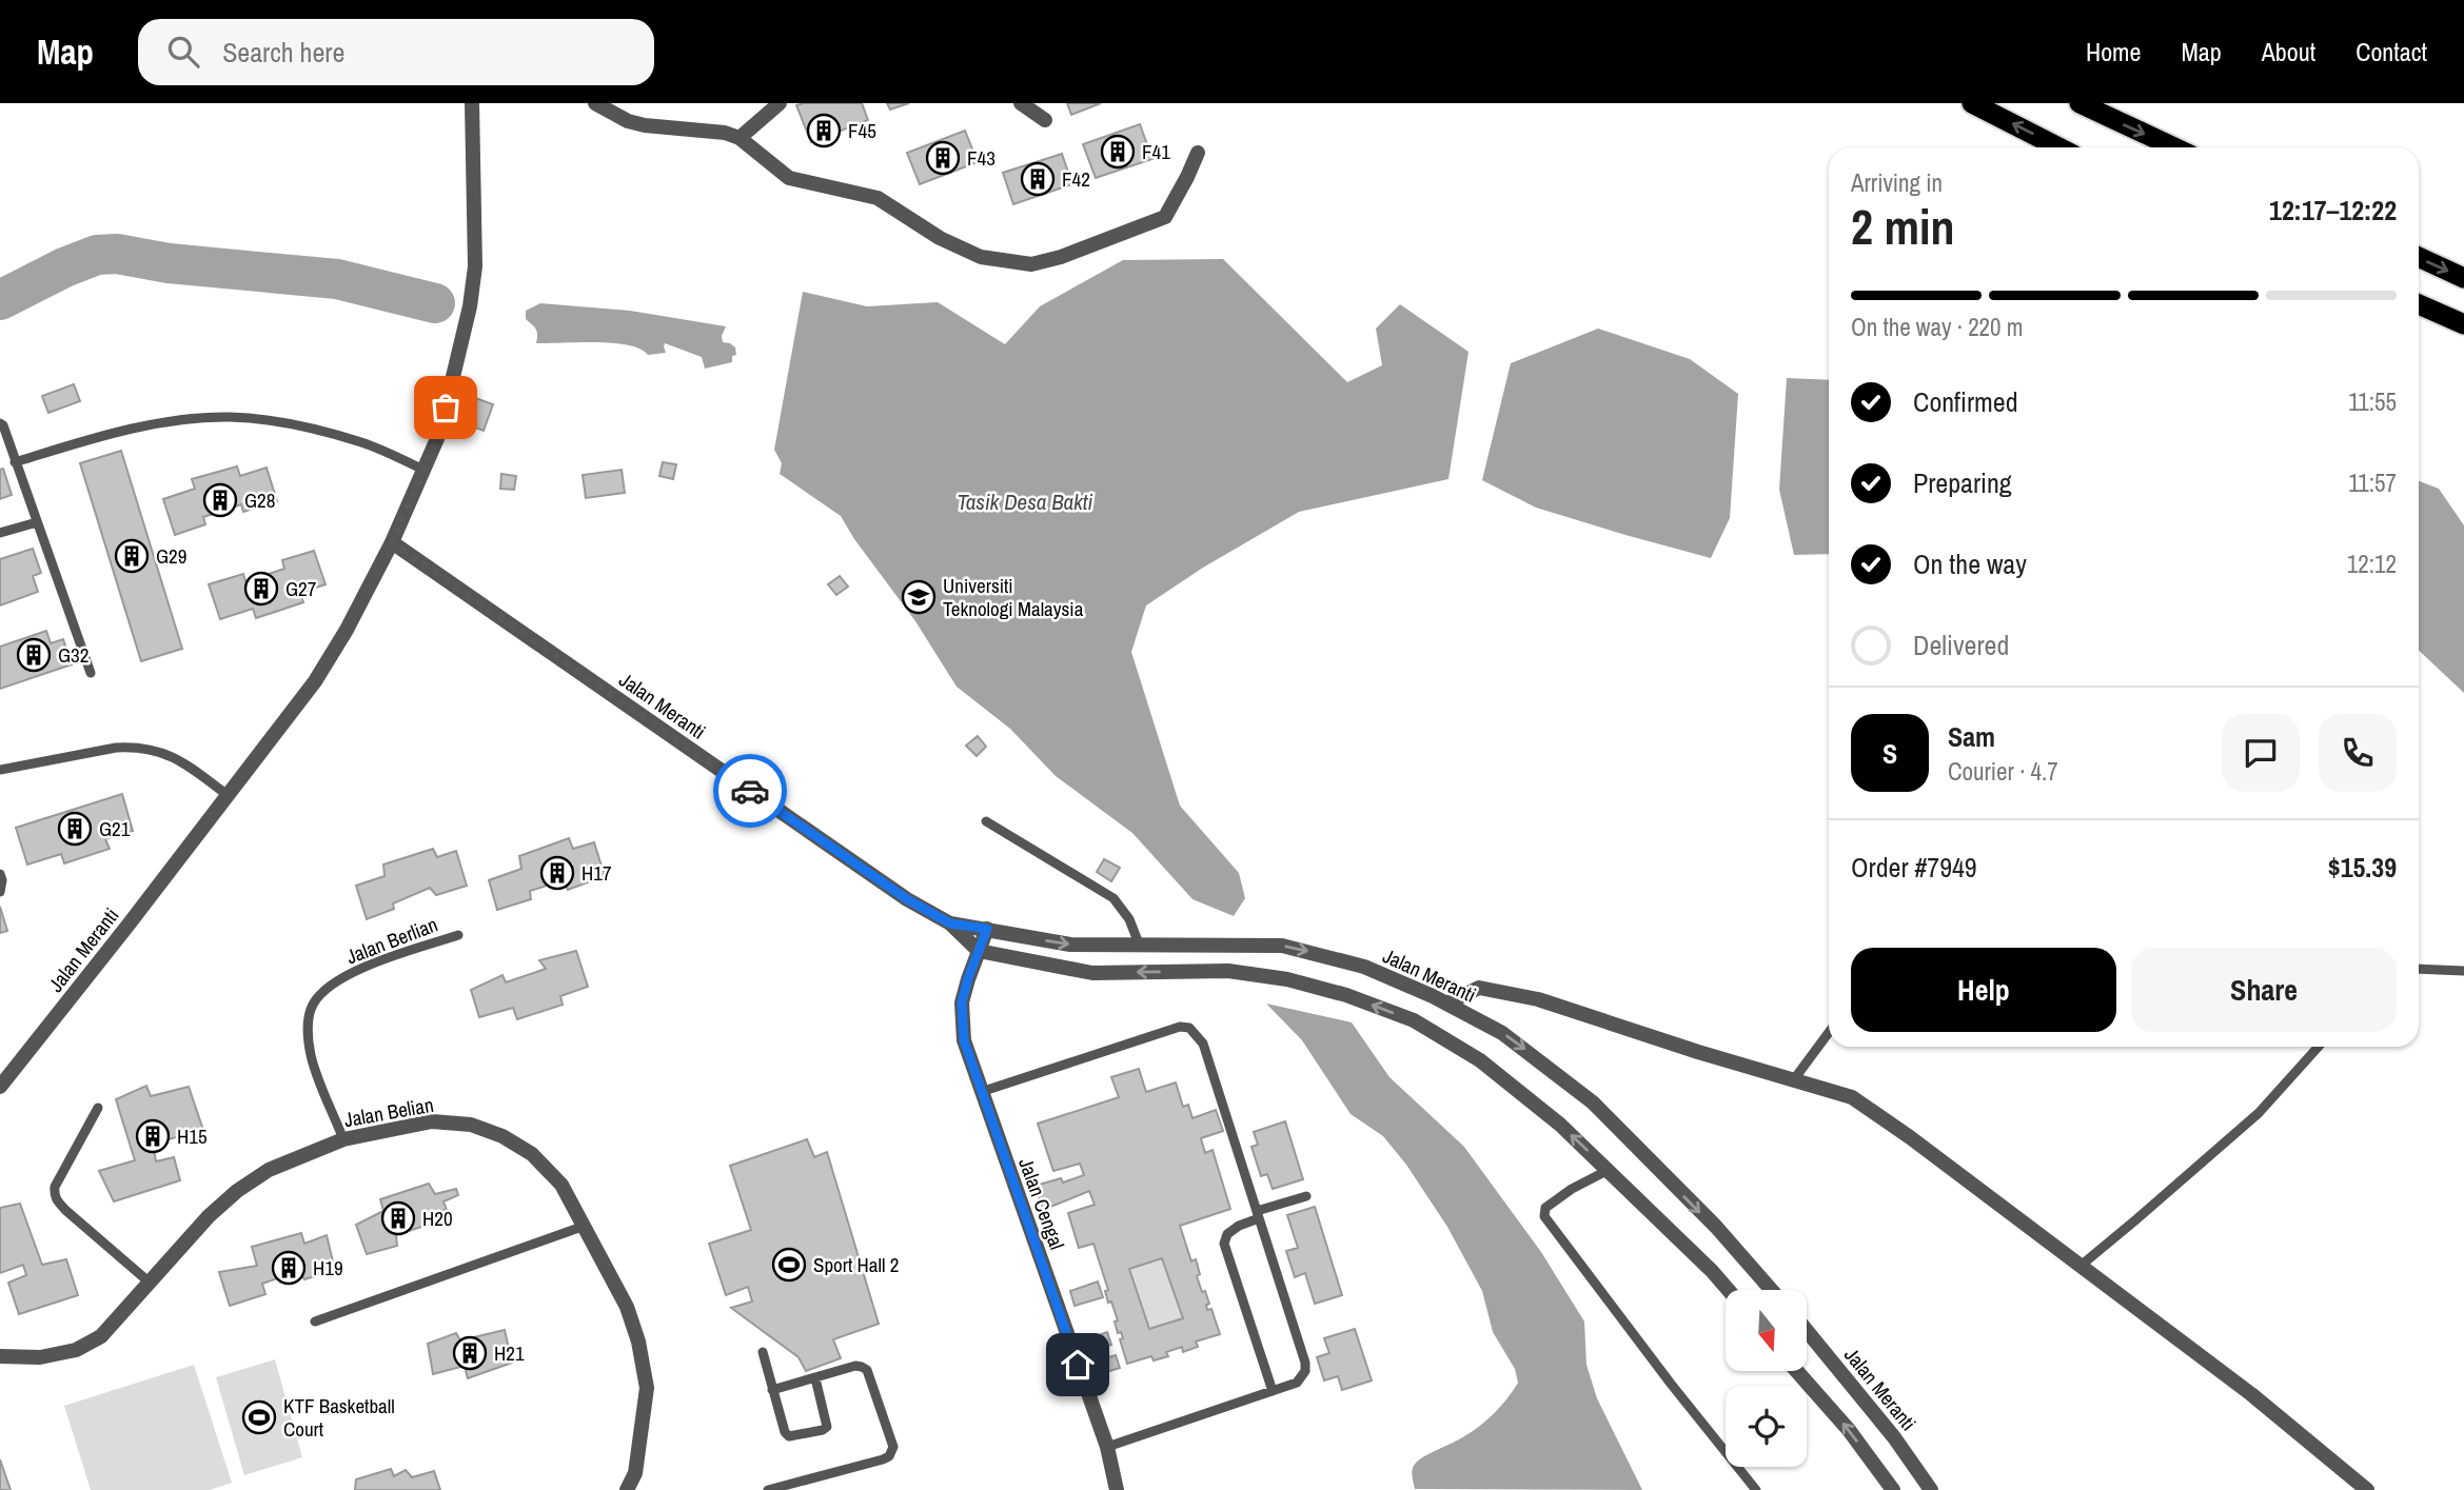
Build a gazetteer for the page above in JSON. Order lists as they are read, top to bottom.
{
  "streets": {
    "street": ["Jalan Meranti", "Jalan Belian", "Jalan Cengal"],
    "lane": ["Jalan Berlian"]
  },
  "crossings": [
    ["Jalan Meranti", "Jalan Cengal"],
    ["Jalan Berlian", "Jalan Belian"]
  ],
  "water": ["Tasik Desa Bakti"],
  "places": {
    "building": [
      "F45",
      "F41",
      "F43",
      "F42",
      "G28",
      "G29",
      "G27",
      "G32",
      "G21",
      "H17",
      "H15",
      "H20",
      "H19",
      "H21"
    ],
    "school or university": ["Universiti Teknologi Malaysia"],
    "sports": ["Sport Hall 2", "KTF Basketball Court"]
  },
  "north": "bottom",
  "page": {
    "header": "Map",
    "search": "Search here",
    "nav": [
      "Home",
      "Map",
      "About",
      "Contact"
    ],
    "heading": ["2 min", "Arriving in", "12:17–12:22"],
    "panel": [
      "Sam",
      "Courier · 4.7",
      "Order #7949",
      "$15.39"
    ],
    "bar": "On the way · 220 m",
    "list": [
      ["Confirmed", "11:55"],
      ["Preparing", "11:57"],
      ["On the way", "12:12"],
      "Delivered"
    ],
    "round": "S",
    "buttons": ["Help", "Share"]
  }
}
